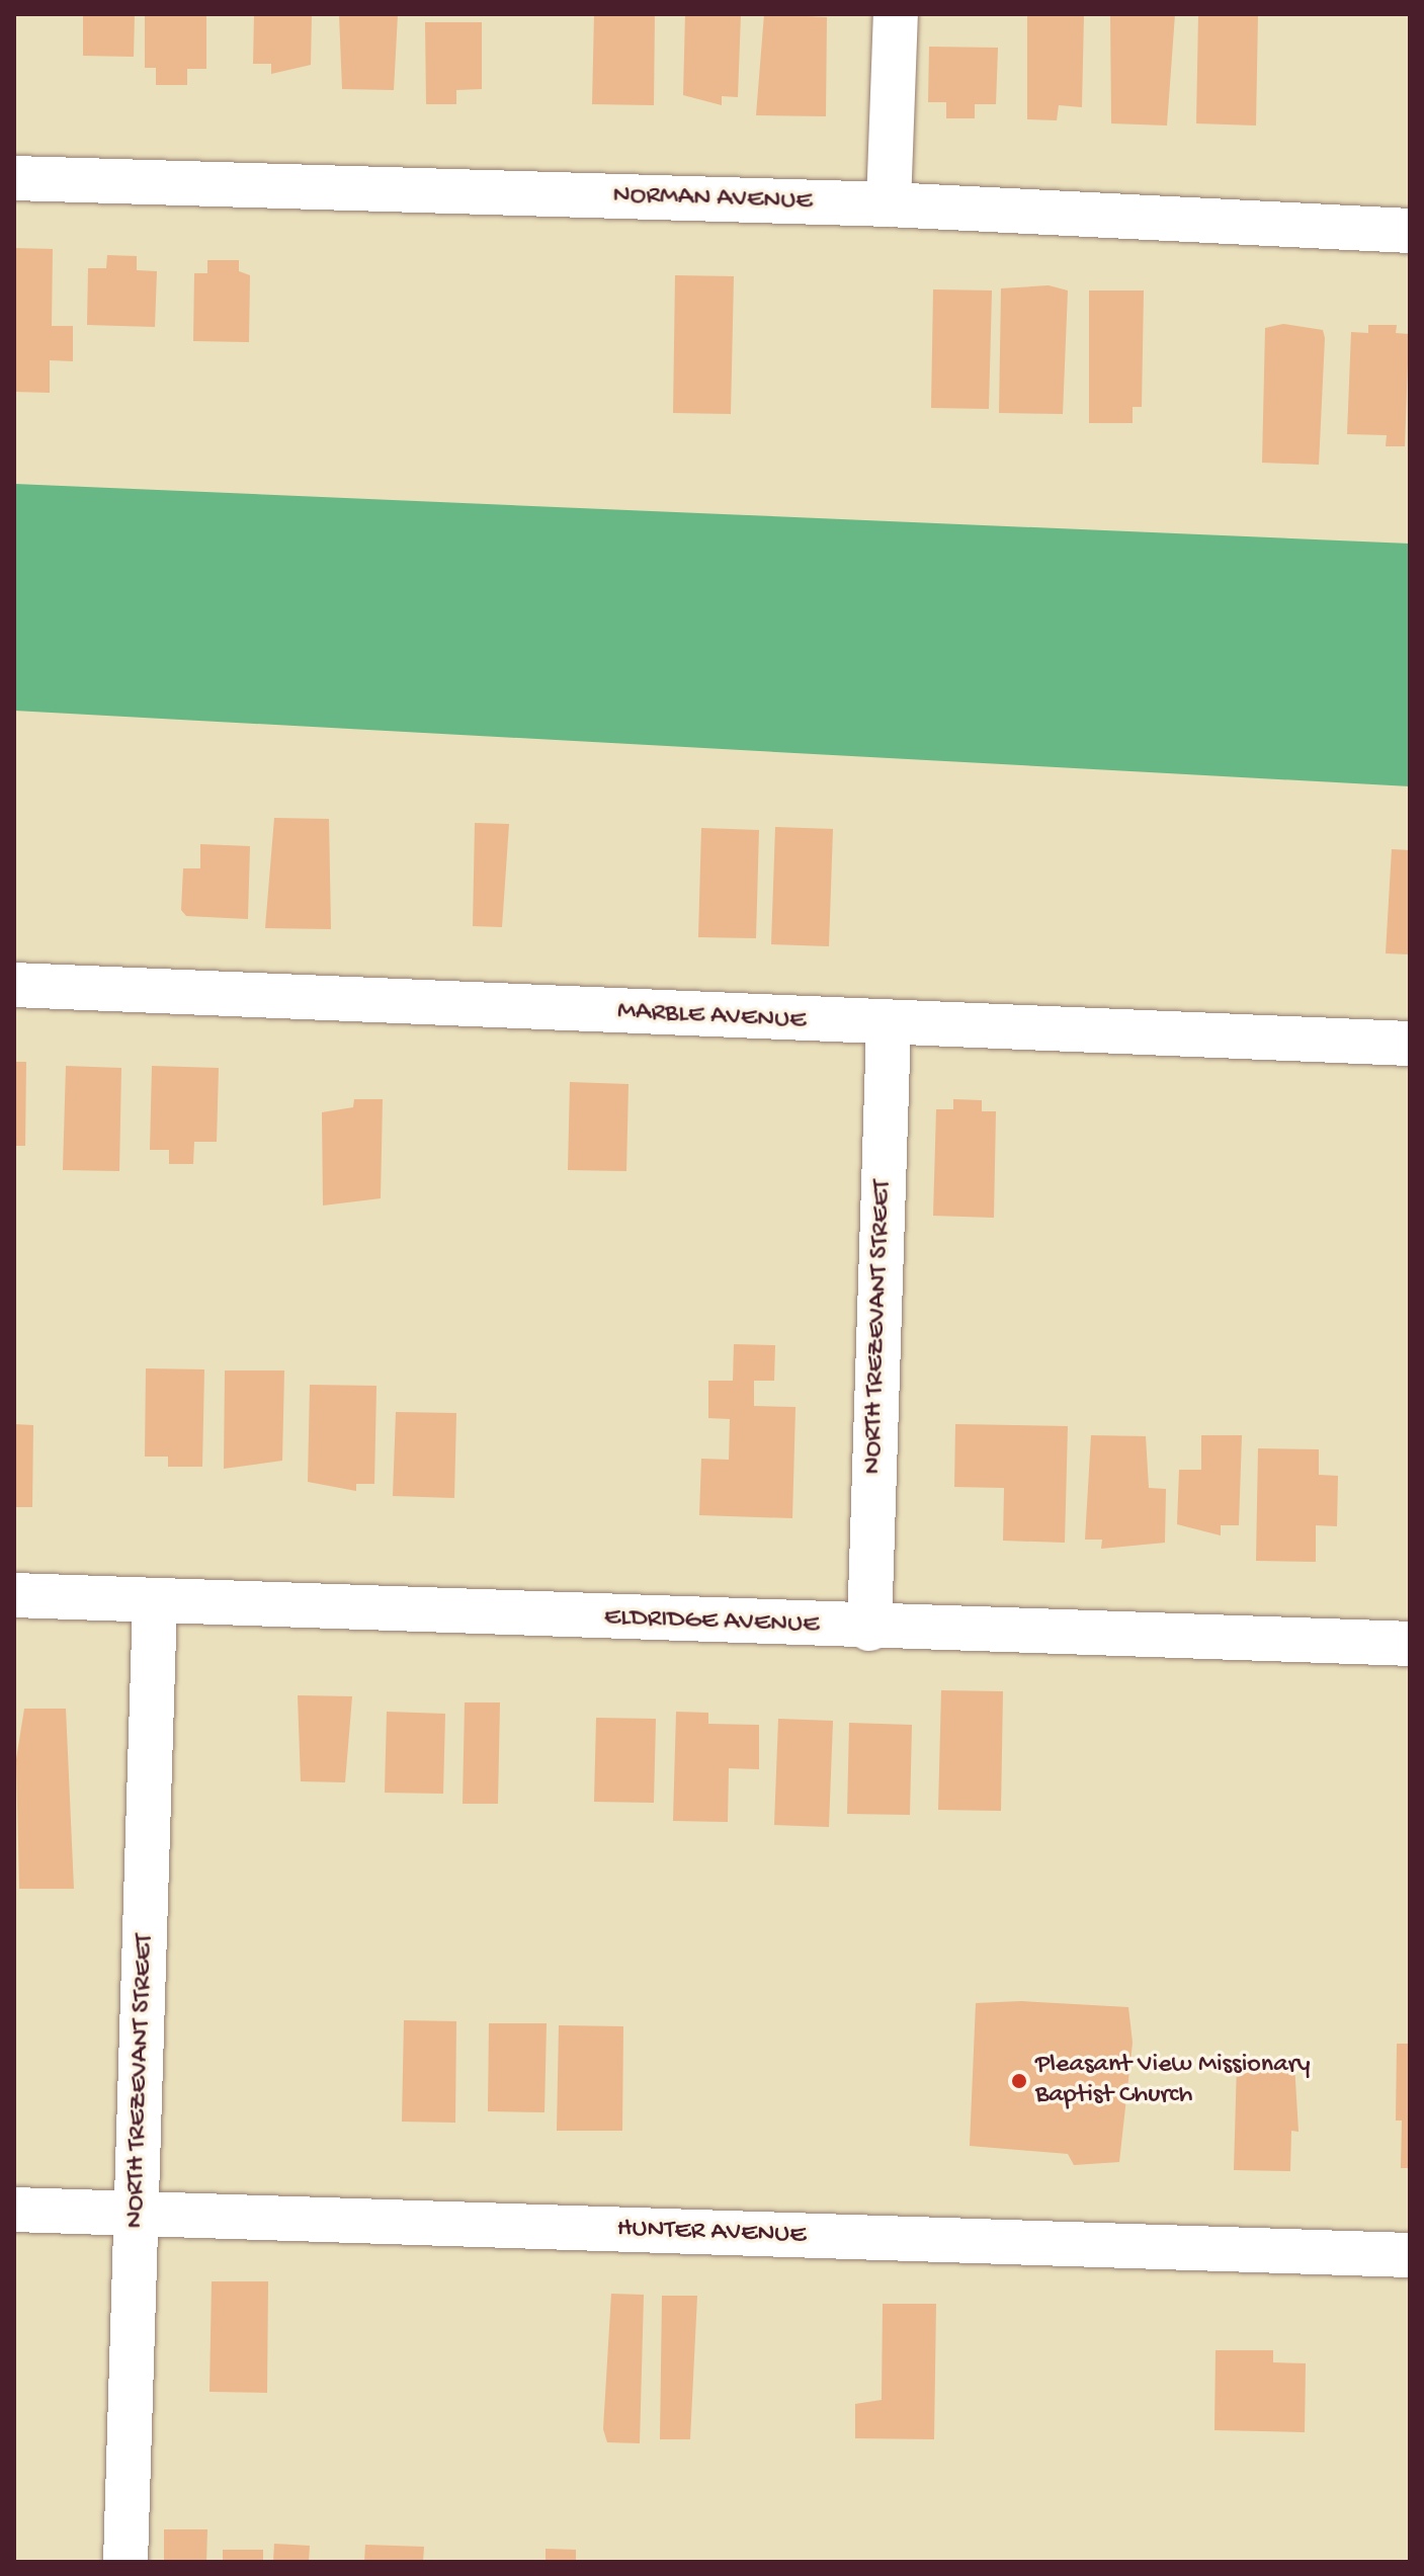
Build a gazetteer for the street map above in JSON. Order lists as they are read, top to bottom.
{
  "streets": {
    "street": [
      "NORMAN AVENUE",
      "MARBLE AVENUE",
      "NORTH TREZEVANT STREET",
      "ELDRIDGE AVENUE",
      "HUNTER AVENUE"
    ]
  },
  "crossings": [
    ["MARBLE AVENUE", "NORTH TREZEVANT STREET"],
    ["NORTH TREZEVANT STREET", "ELDRIDGE AVENUE"],
    ["NORTH TREZEVANT STREET", "HUNTER AVENUE"]
  ],
  "places": ["Pleasant View Missionary Baptist Church"]
}
